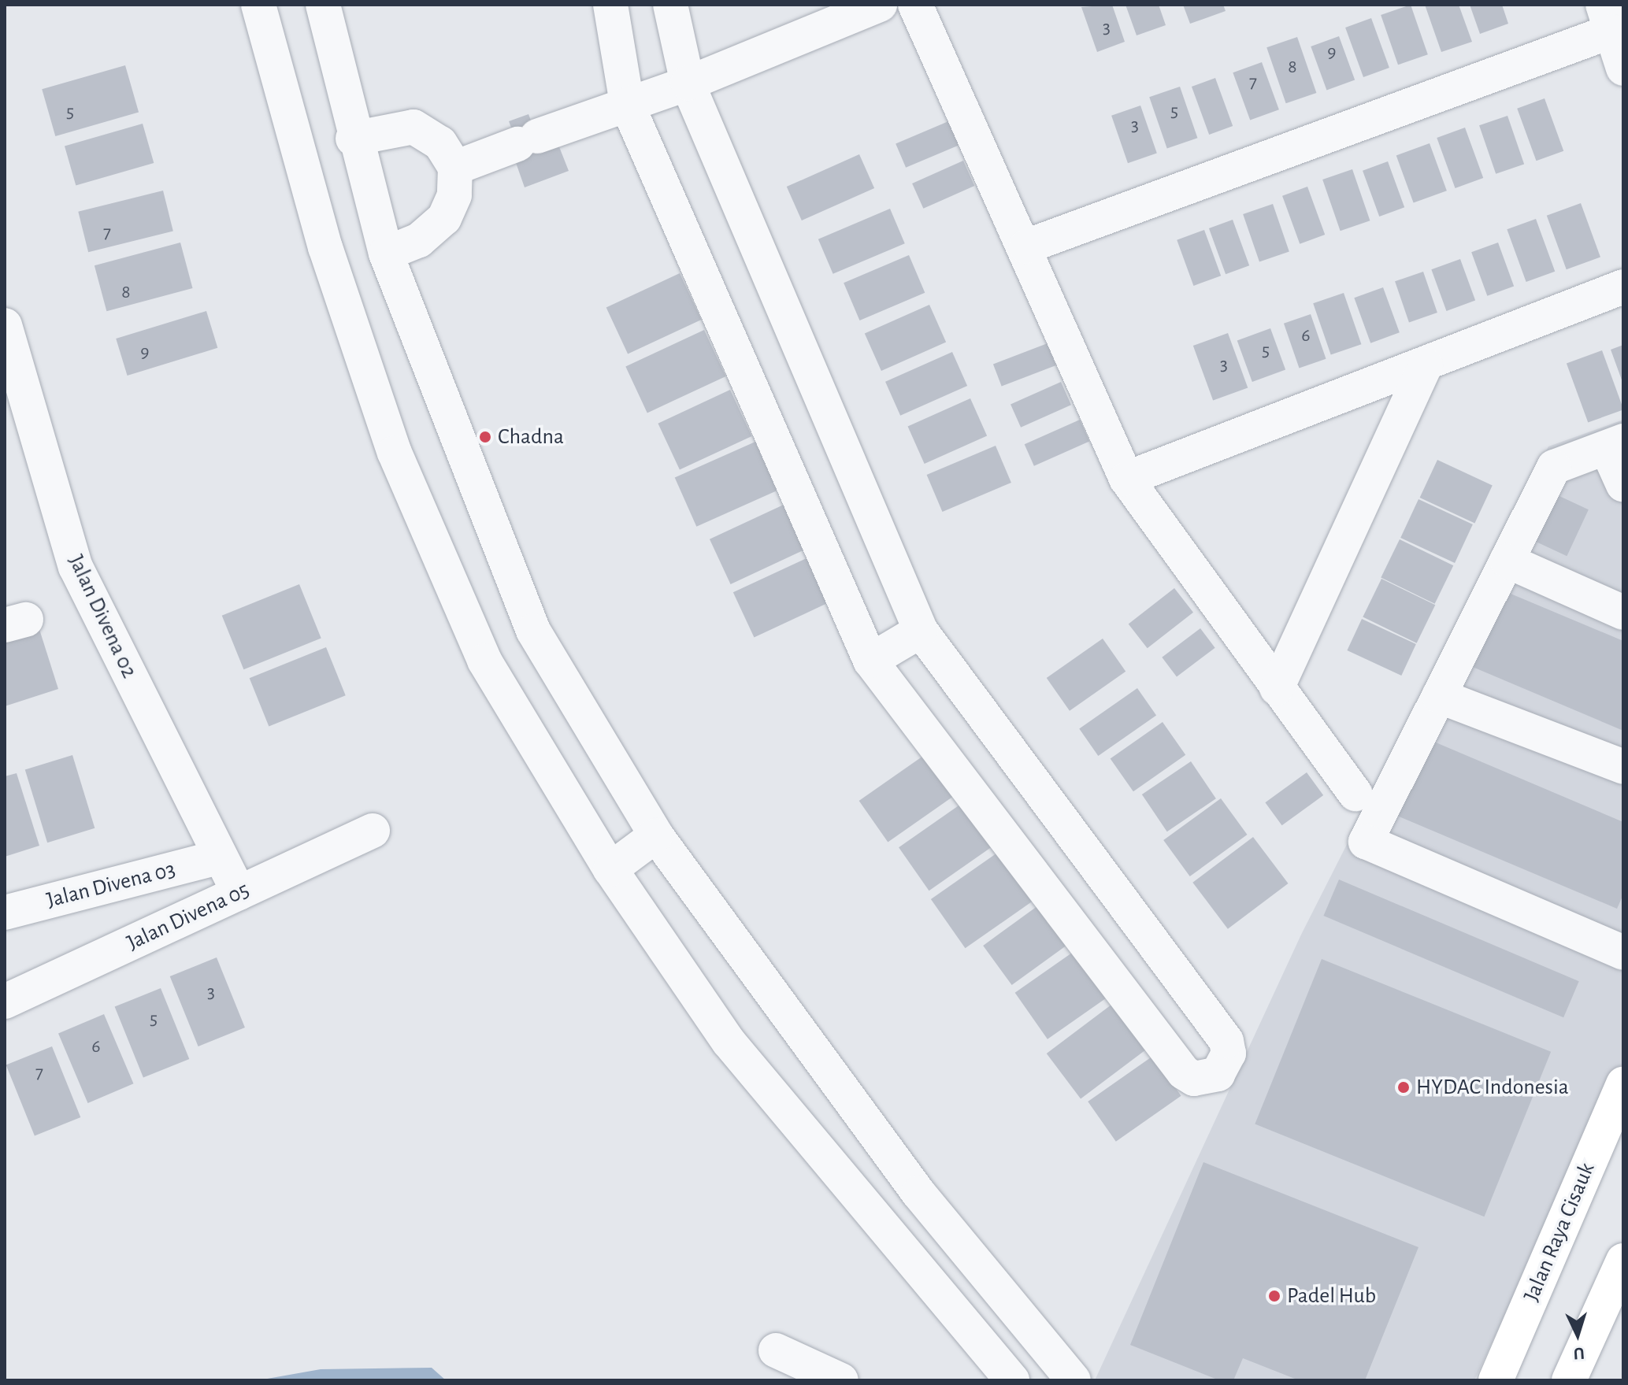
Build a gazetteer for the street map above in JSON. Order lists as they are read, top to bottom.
{
  "streets": {
    "main road": ["Jalan Raya Cisauk"],
    "street": ["Jalan Divena 02", "Jalan Divena 03", "Jalan Divena 05"]
  },
  "crossings": [
    ["Jalan Divena 02", "Jalan Divena 03"],
    ["Jalan Divena 02", "Jalan Divena 05"]
  ],
  "places": ["Chadna", "HYDAC Indonesia", "Padel Hub"],
  "house_numbers": [
    "3",
    "9",
    "8",
    "7",
    "5",
    "5",
    "3",
    "7",
    "8",
    "6",
    "5",
    "9",
    "3",
    "3",
    "5",
    "6",
    "7"
  ],
  "north": "bottom"
}
